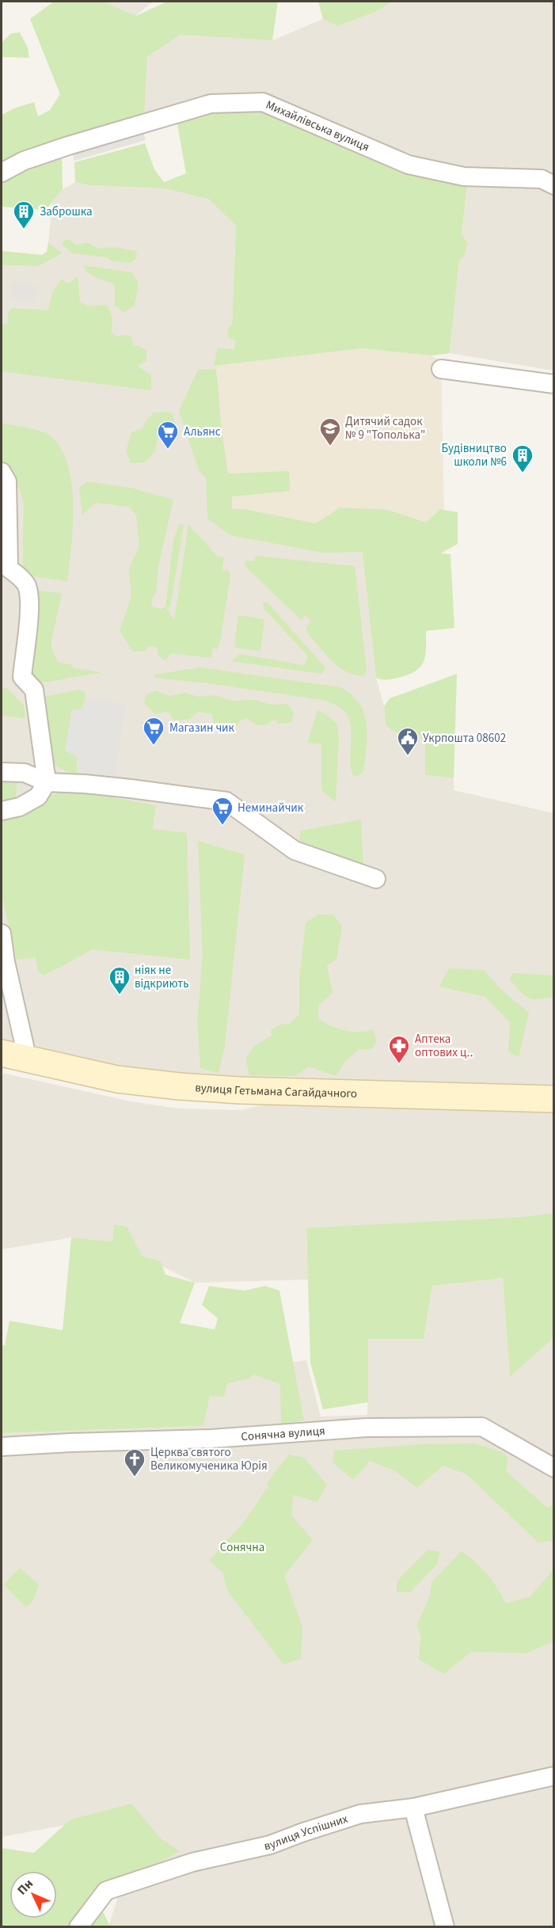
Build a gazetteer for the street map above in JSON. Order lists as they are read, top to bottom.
{
  "streets": {
    "main road": ["вулиця Гетьмана Сагайдачного"],
    "street": ["Михайлівська вулиця", "Сонячна вулиця", "вулиця Успішних"]
  },
  "parks": ["Сонячна"],
  "places": {
    "building": ["Заброшка", "Будівництво школи №6", "ніяк не відкриють"],
    "school or university": ["Дитячий садок № 9 \"Тополька\""],
    "supermarket": ["Альянс", "Магазин чик", "Неминайчик"],
    "public building": ["Укрпошта 08602"],
    "pharmacy": ["Аптека оптових ц‥"],
    "church": ["Церква святого Великомученика Юрія"]
  },
  "north": "top left"
}
